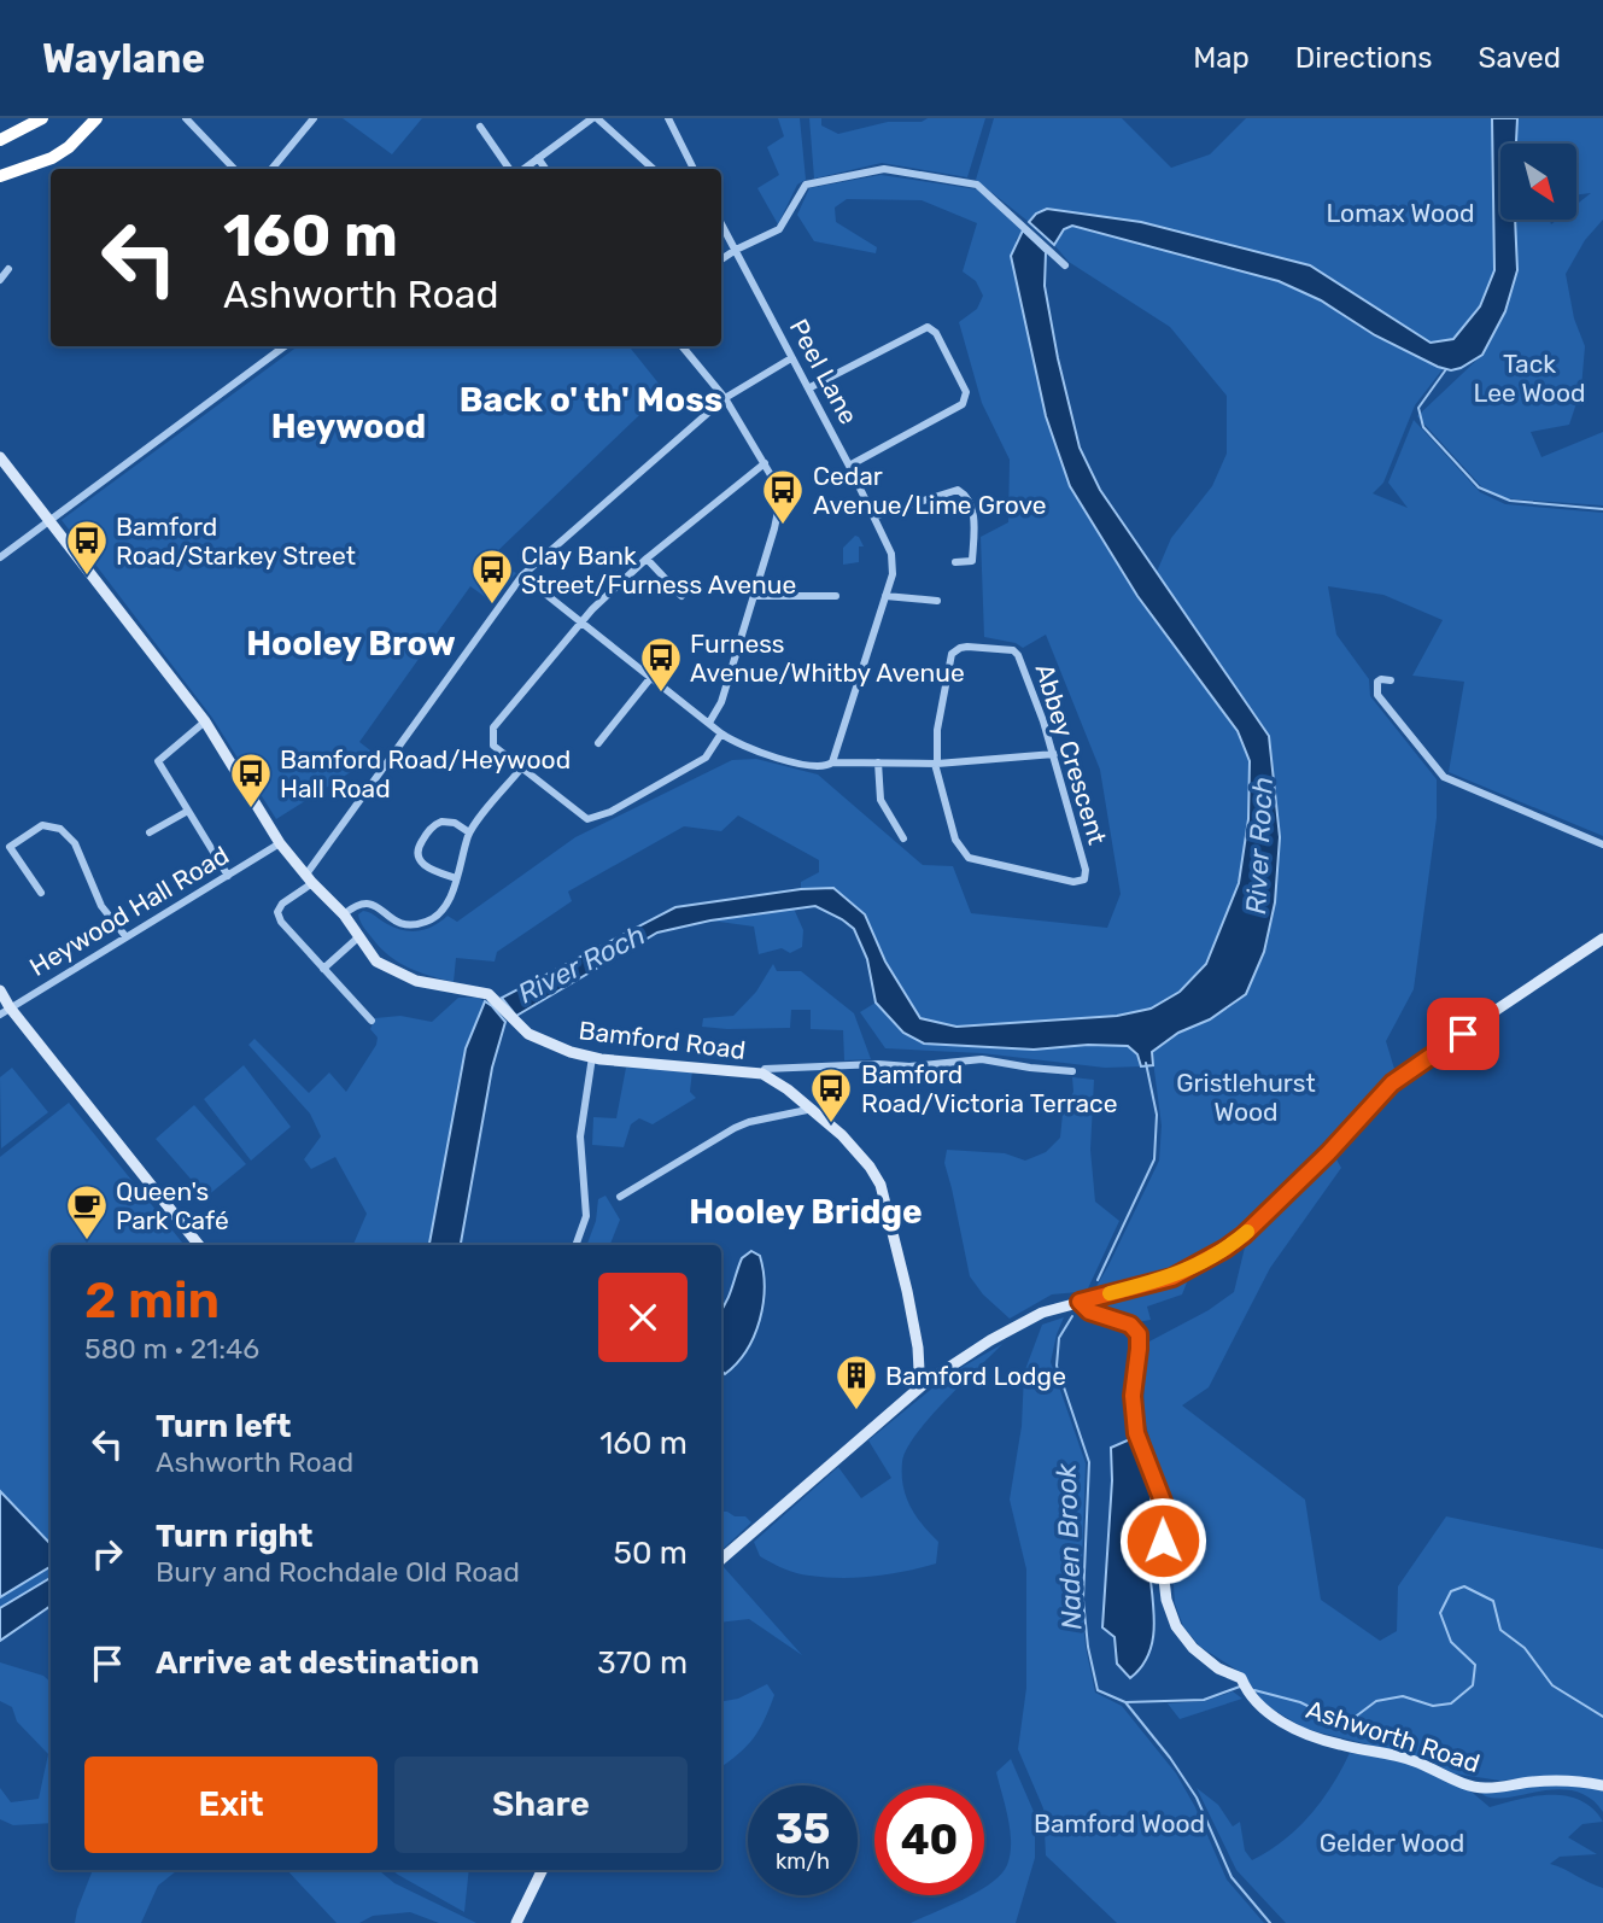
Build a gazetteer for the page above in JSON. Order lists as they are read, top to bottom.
{
  "streets": {
    "street": [
      "Peel Lane",
      "Abbey Crescent",
      "Heywood Hall Road",
      "Bamford Road",
      "Ashworth Road"
    ]
  },
  "crossings": [
    ["Heywood Hall Road", "Bamford Road"]
  ],
  "districts": [
    "Back o' th' Moss",
    "Heywood",
    "Hooley Brow",
    "Hooley Bridge"
  ],
  "water": ["River Roch", "Naden Brook"],
  "parks": [
    "Lomax Wood",
    "Tack Lee Wood",
    "Gristlehurst Wood",
    "Bamford Wood",
    "Gelder Wood"
  ],
  "places": {
    "bus stop": [
      "Cedar Avenue/Lime Grove",
      "Bamford Road/Starkey Street",
      "Clay Bank Street/Furness Avenue",
      "Furness Avenue/Whitby Avenue",
      "Bamford Road/Heywood Hall Road",
      "Bamford Road/Victoria Terrace"
    ],
    "cafe": ["Queen's Park Café"],
    "building": ["Bamford Lodge"]
  },
  "north": "bottom right",
  "page": {
    "header": "Waylane",
    "nav": ["Map", "Directions", "Saved"],
    "turn": ["160 m", "Ashworth Road"],
    "heading": ["2 min", "580 m · 21:46"],
    "list": [
      {
        "name": "Turn left",
        "note": "Ashworth Road",
        "value": "160 m"
      },
      {
        "name": "Turn right",
        "note": "Bury and Rochdale Old Road",
        "value": "50 m"
      },
      {
        "name": "Arrive at destination",
        "value": "370 m"
      }
    ],
    "buttons": ["Exit", "Share"],
    "speed": "35 km/h",
    "limit": "40"
  }
}
